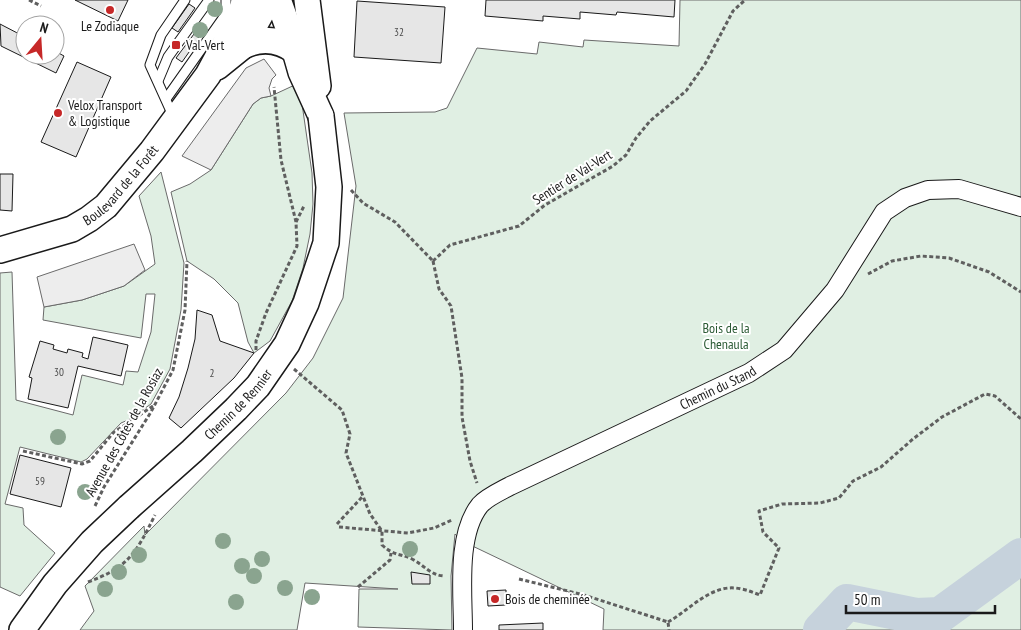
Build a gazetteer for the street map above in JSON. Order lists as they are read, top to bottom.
{
  "streets": {
    "street": ["Boulevard de la Forêt", "Chemin du Stand", "Chemin de Rennier"],
    "path": ["Sentier de Val-Vert", "Avenue des Côtes de la Rosiaz"]
  },
  "crossings": [
    ["Boulevard de la Forêt", "Chemin de Rennier"]
  ],
  "parks": ["Bois de la Chenaula"],
  "places": {
    "other": ["Le Zodiaque", "Velox Transport & Logistique", "Bois de cheminée"],
    "transit": ["Val-Vert"]
  },
  "house_numbers": [
    "32",
    "30",
    "2",
    "59"
  ],
  "scale_bar": "50 m",
  "north": "top"
}
